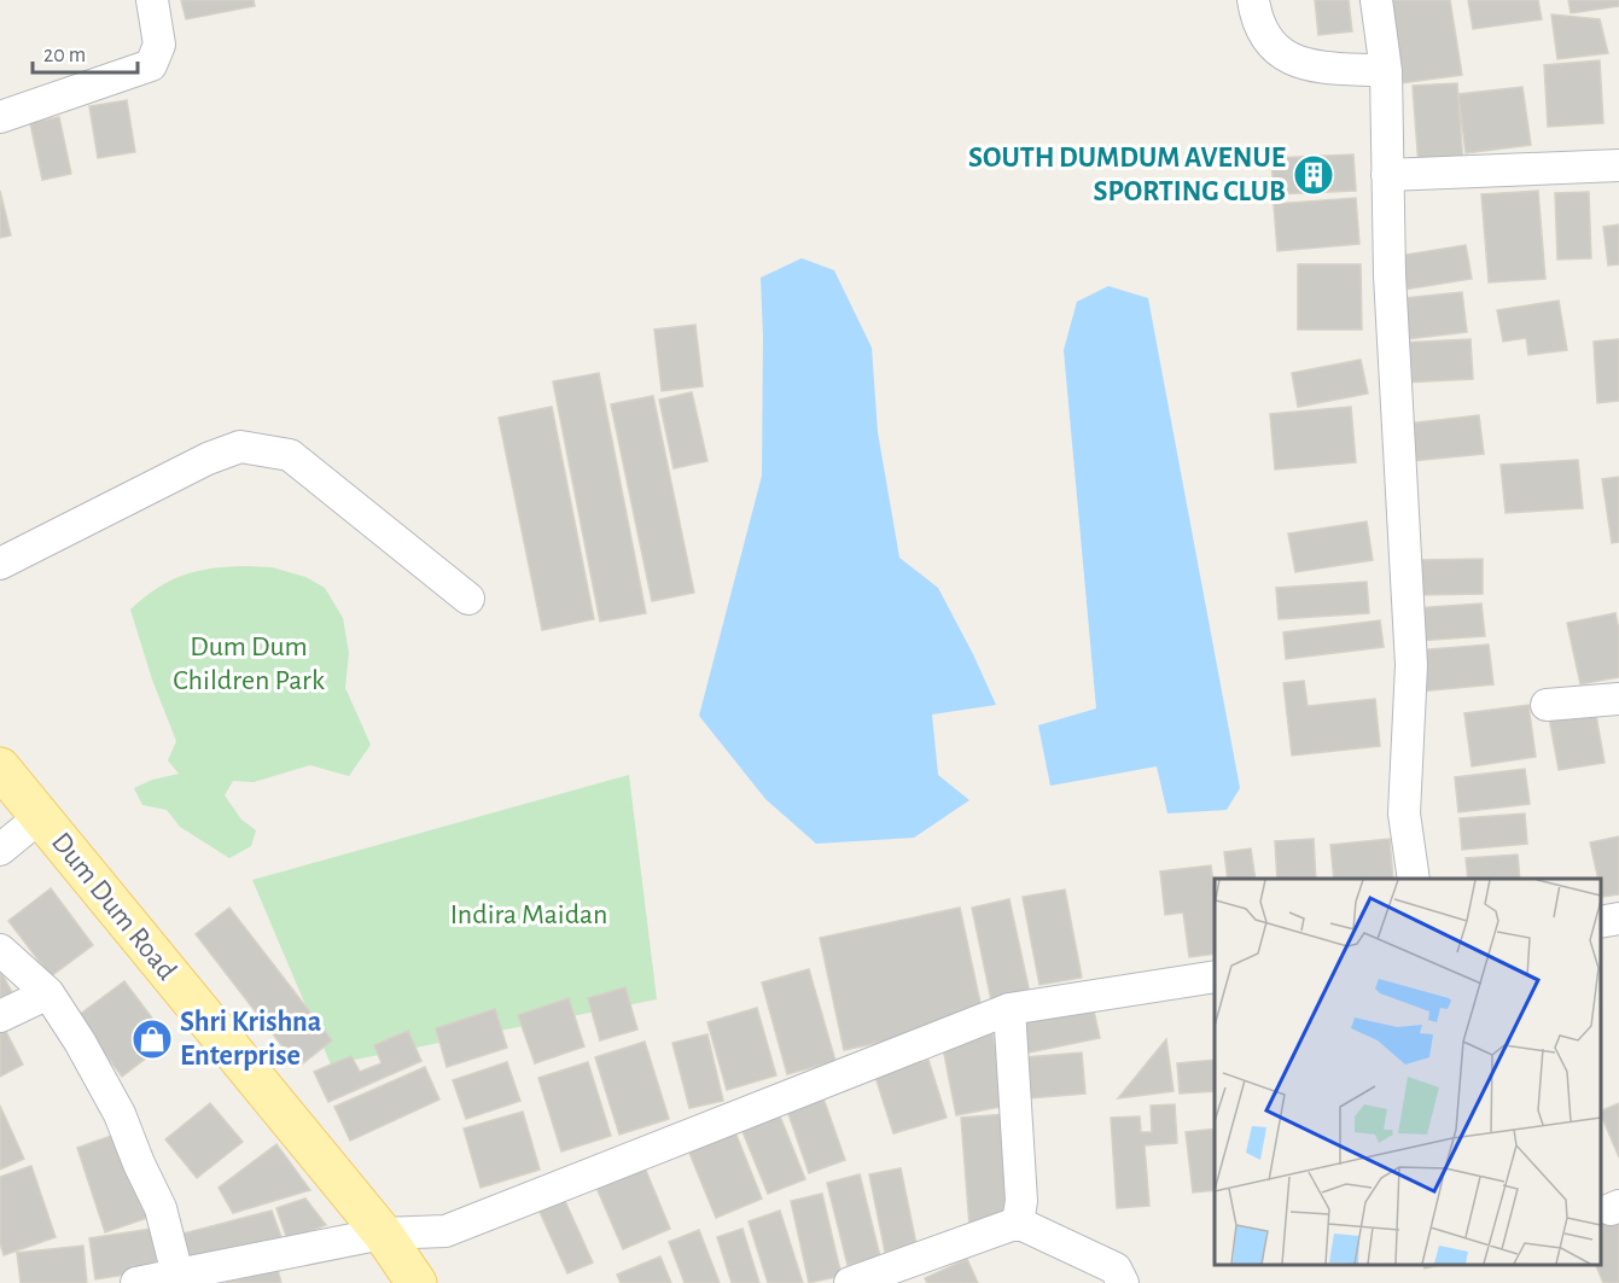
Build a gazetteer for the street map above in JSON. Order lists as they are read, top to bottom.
{
  "streets": {
    "main road": ["Dum Dum Road"]
  },
  "parks": ["Dum Dum Children Park", "Indira Maidan"],
  "places": {
    "building": ["SOUTH DUMDUM AVENUE SPORTING CLUB"],
    "shop": ["Shri Krishna Enterprise"]
  },
  "scale_bar": "20 m"
}
